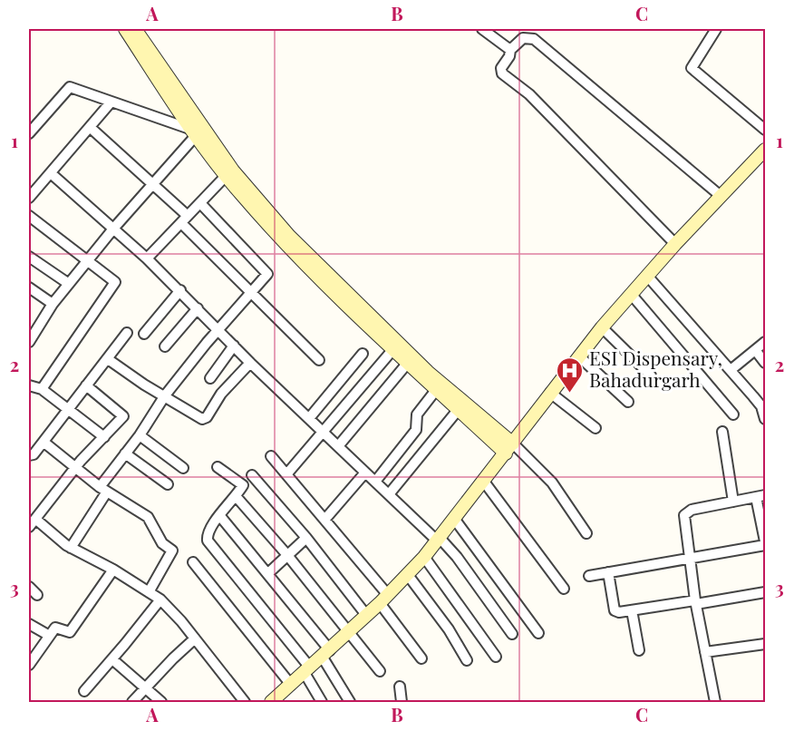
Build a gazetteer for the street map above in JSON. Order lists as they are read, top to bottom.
{
  "places": {
    "hospital": ["ESI Dispensary, Bahadurgarh"]
  },
  "grid": {
    "columns": ["A", "B", "C"],
    "rows": ["1", "2", "3"]
  }
}
